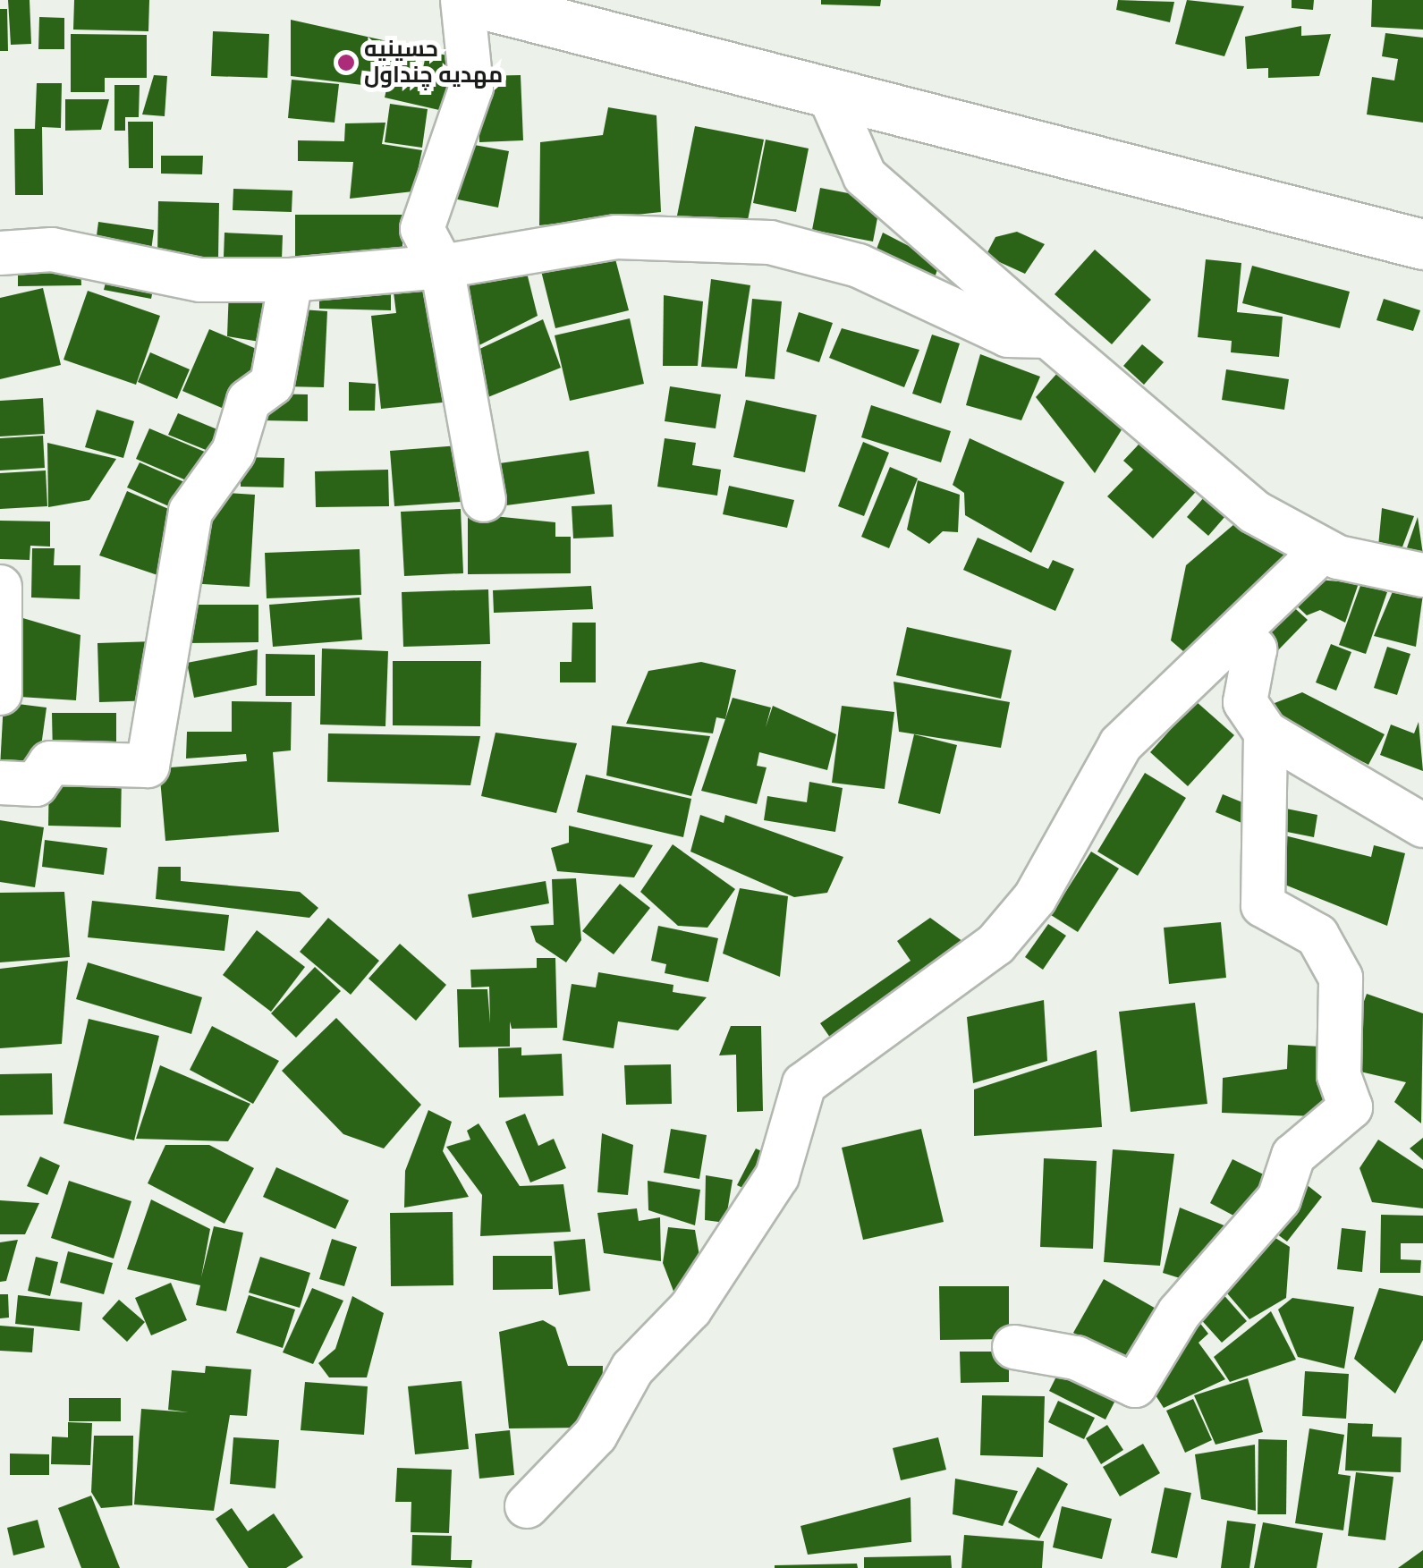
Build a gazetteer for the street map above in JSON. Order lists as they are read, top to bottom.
{
  "places": ["حسینیه مهدیه چنداول"]
}
